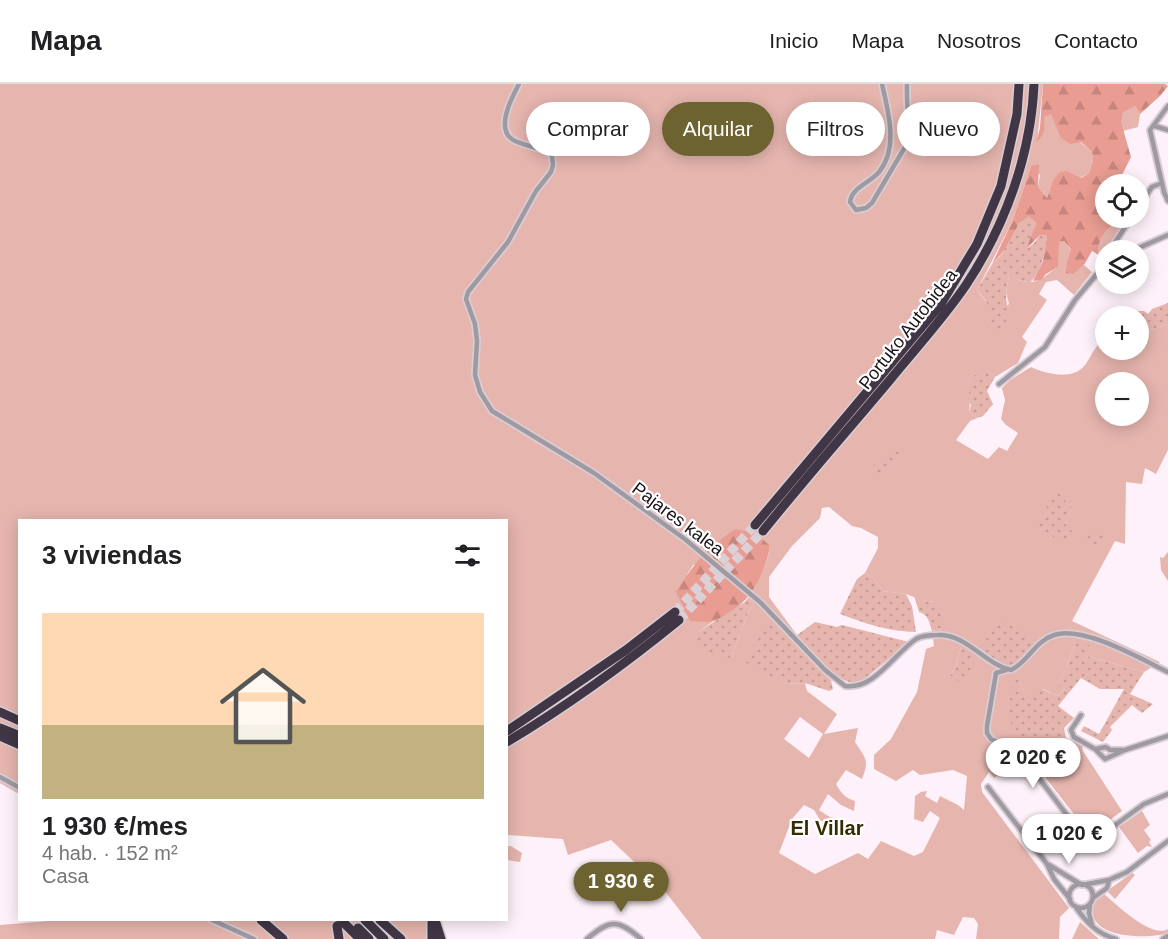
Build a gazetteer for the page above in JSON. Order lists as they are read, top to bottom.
{
  "streets": {
    "highway": ["Portuko Autobidea"],
    "street": ["Pajares kalea"]
  },
  "districts": ["El Villar"],
  "page": {
    "header": "Mapa",
    "nav": [
      "Inicio",
      "Mapa",
      "Nosotros",
      "Contacto"
    ],
    "chip": [
      "Comprar",
      "Alquilar",
      "Filtros",
      "Nuevo"
    ],
    "map_buttons": ["+", "−"],
    "heading": "3 viviendas",
    "list": [
      {
        "name": "1 930 €/mes",
        "note": "4 hab. · 152 m² · Casa"
      }
    ],
    "price": ["2 020 €", "1 020 €", "1 930 €"]
  }
}
